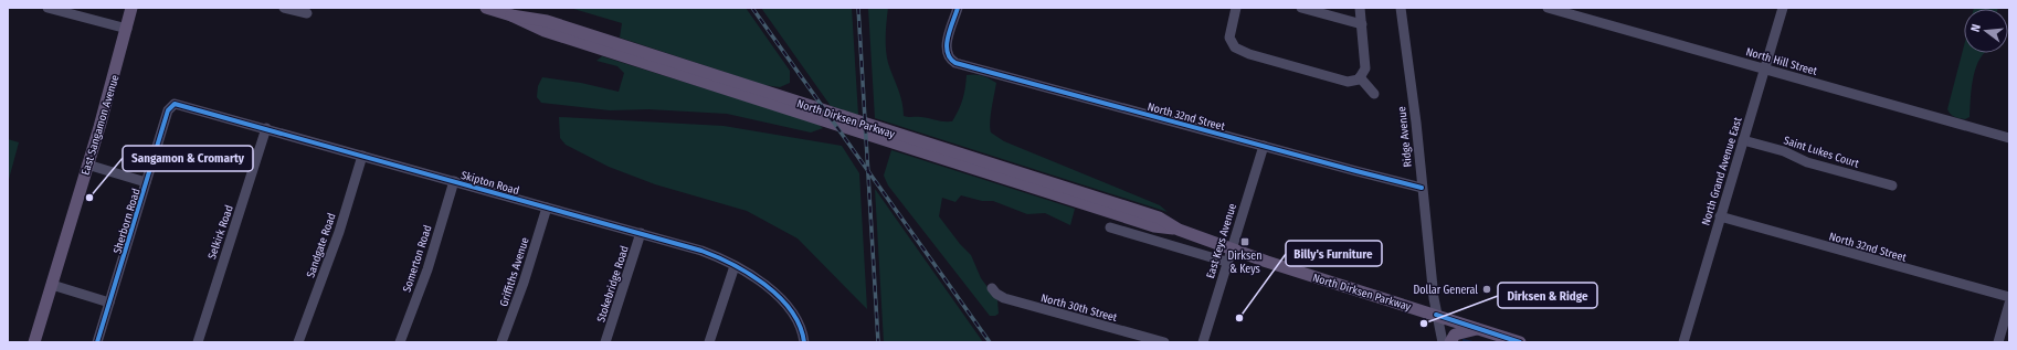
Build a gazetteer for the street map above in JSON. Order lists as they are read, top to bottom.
{
  "streets": {
    "main road": ["North Dirksen Parkway", "East Sangamon Avenue"],
    "street": [
      "North Hill Street",
      "North 32nd Street",
      "Ridge Avenue",
      "Saint Lukes Court",
      "North Grand Avenue East",
      "Skipton Road",
      "Sherborn Road",
      "Selkirk Road",
      "East Keys Avenue",
      "Sandgate Road",
      "Somerton Road",
      "Griffiths Avenue",
      "Stokebridge Road",
      "North 30th Street"
    ]
  },
  "crossings": [
    ["North Hill Street", "North Grand Avenue East"],
    ["North 32nd Street", "Ridge Avenue"],
    ["North 32nd Street", "North Grand Avenue East"],
    ["North 32nd Street", "East Keys Avenue"],
    ["North Dirksen Parkway", "Ridge Avenue"],
    ["North Dirksen Parkway", "East Keys Avenue"],
    ["Saint Lukes Court", "North Grand Avenue East"],
    ["Skipton Road", "Sherborn Road"],
    ["Skipton Road", "Selkirk Road"],
    ["Skipton Road", "Sandgate Road"],
    ["Skipton Road", "Somerton Road"],
    ["Skipton Road", "Griffiths Avenue"],
    ["Skipton Road", "Stokebridge Road"]
  ],
  "places": {
    "other": [
      "Sangamon & Cromarty",
      "Dollar General",
      "Billy's Furniture",
      "Dirksen & Ridge"
    ],
    "transit": ["Dirksen & Keys"]
  },
  "north": "left"
}
